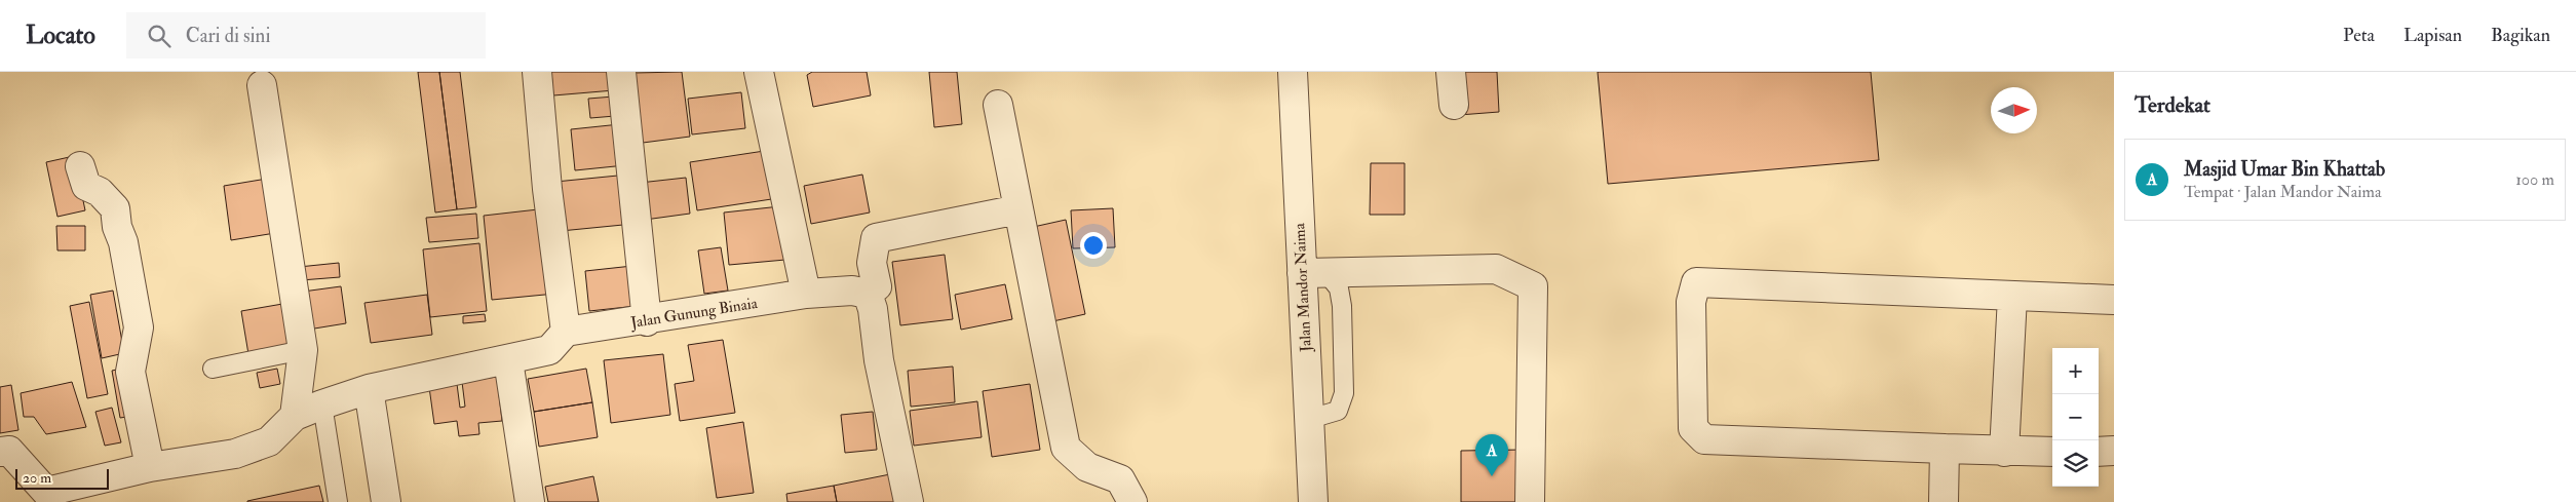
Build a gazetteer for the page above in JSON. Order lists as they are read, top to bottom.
{
  "streets": {
    "street": ["Jalan Mandor Naima", "Jalan Gunung Binaia"]
  },
  "scale_bar": "20 m",
  "north": "right",
  "page": {
    "header": "Locato",
    "search": "Cari di sini",
    "nav": ["Peta", "Lapisan", "Bagikan"],
    "heading": "Terdekat",
    "list": [
      {
        "mark": "A",
        "name": "Masjid Umar Bin Khattab",
        "note": "Tempat · Jalan Mandor Naima",
        "value": "100 m"
      }
    ],
    "map_buttons": ["+", "−"],
    "pins": "A",
    "scale": "20 m"
  }
}
